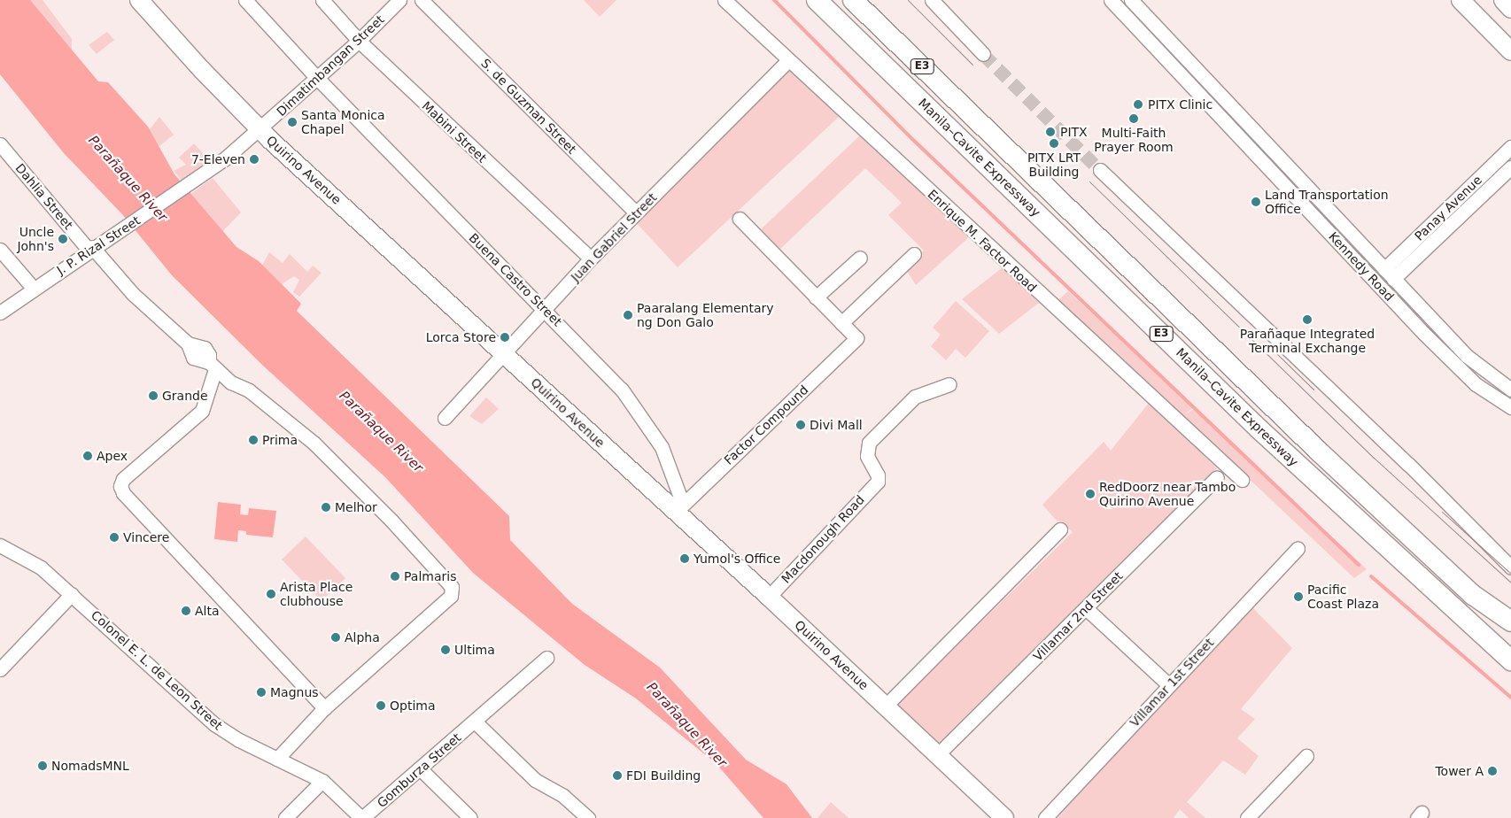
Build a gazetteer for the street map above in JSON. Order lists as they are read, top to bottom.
{
  "streets": {
    "highway": ["E3", "Manila–Cavite Expressway"],
    "main road": ["Quirino Avenue"],
    "street": [
      "Dimatimbangan Street",
      "S. de Guzman Street",
      "Mabini Street",
      "Dahlia Street",
      "Panay Avenue",
      "Juan Gabriel Street",
      "Enrique M. Factor Road",
      "J. P. Rizal Street",
      "Kennedy Road",
      "Buena Castro Street",
      "Factor Compound",
      "Macdonough Road",
      "Villamar 2nd Street",
      "Colonel E. L. de Leon Street",
      "Villamar 1st Street",
      "Gomburza Street"
    ]
  },
  "crossings": [
    ["Dimatimbangan Street", "Mabini Street"],
    ["Dimatimbangan Street", "Quirino Avenue"],
    ["Dimatimbangan Street", "J. P. Rizal Street"],
    ["Dimatimbangan Street", "Buena Castro Street"],
    ["S. de Guzman Street", "Juan Gabriel Street"],
    ["Mabini Street", "Juan Gabriel Street"],
    ["Quirino Avenue", "Juan Gabriel Street"],
    ["Quirino Avenue", "J. P. Rizal Street"],
    ["Quirino Avenue", "Buena Castro Street"],
    ["Quirino Avenue", "Factor Compound"],
    ["Quirino Avenue", "Macdonough Road"],
    ["Quirino Avenue", "Villamar 2nd Street"],
    ["Dahlia Street", "J. P. Rizal Street"],
    ["Panay Avenue", "Kennedy Road"],
    ["Juan Gabriel Street", "Enrique M. Factor Road"],
    ["Juan Gabriel Street", "Buena Castro Street"],
    ["Buena Castro Street", "Factor Compound"],
    ["Colonel E. L. de Leon Street", "Gomburza Street"]
  ],
  "water": ["Parañaque River"],
  "places": [
    "PITX Clinic",
    "Multi-Faith Prayer Room",
    "Santa Monica Chapel",
    "PITX",
    "PITX LRT Building",
    "7-Eleven",
    "Land Transportation Office",
    "Uncle John's",
    "Paaralang Elementary ng Don Galo",
    "Parañaque Integrated Terminal Exchange",
    "Lorca Store",
    "Grande",
    "Divi Mall",
    "Prima",
    "Apex",
    "RedDoorz near Tambo Quirino Avenue",
    "Melhor",
    "Vincere",
    "Yumol's Office",
    "Palmaris",
    "Arista Place clubhouse",
    "Pacific Coast Plaza",
    "Alta",
    "Alpha",
    "Ultima",
    "Magnus",
    "Optima",
    "NomadsMNL",
    "Tower A",
    "FDI Building"
  ]
}
